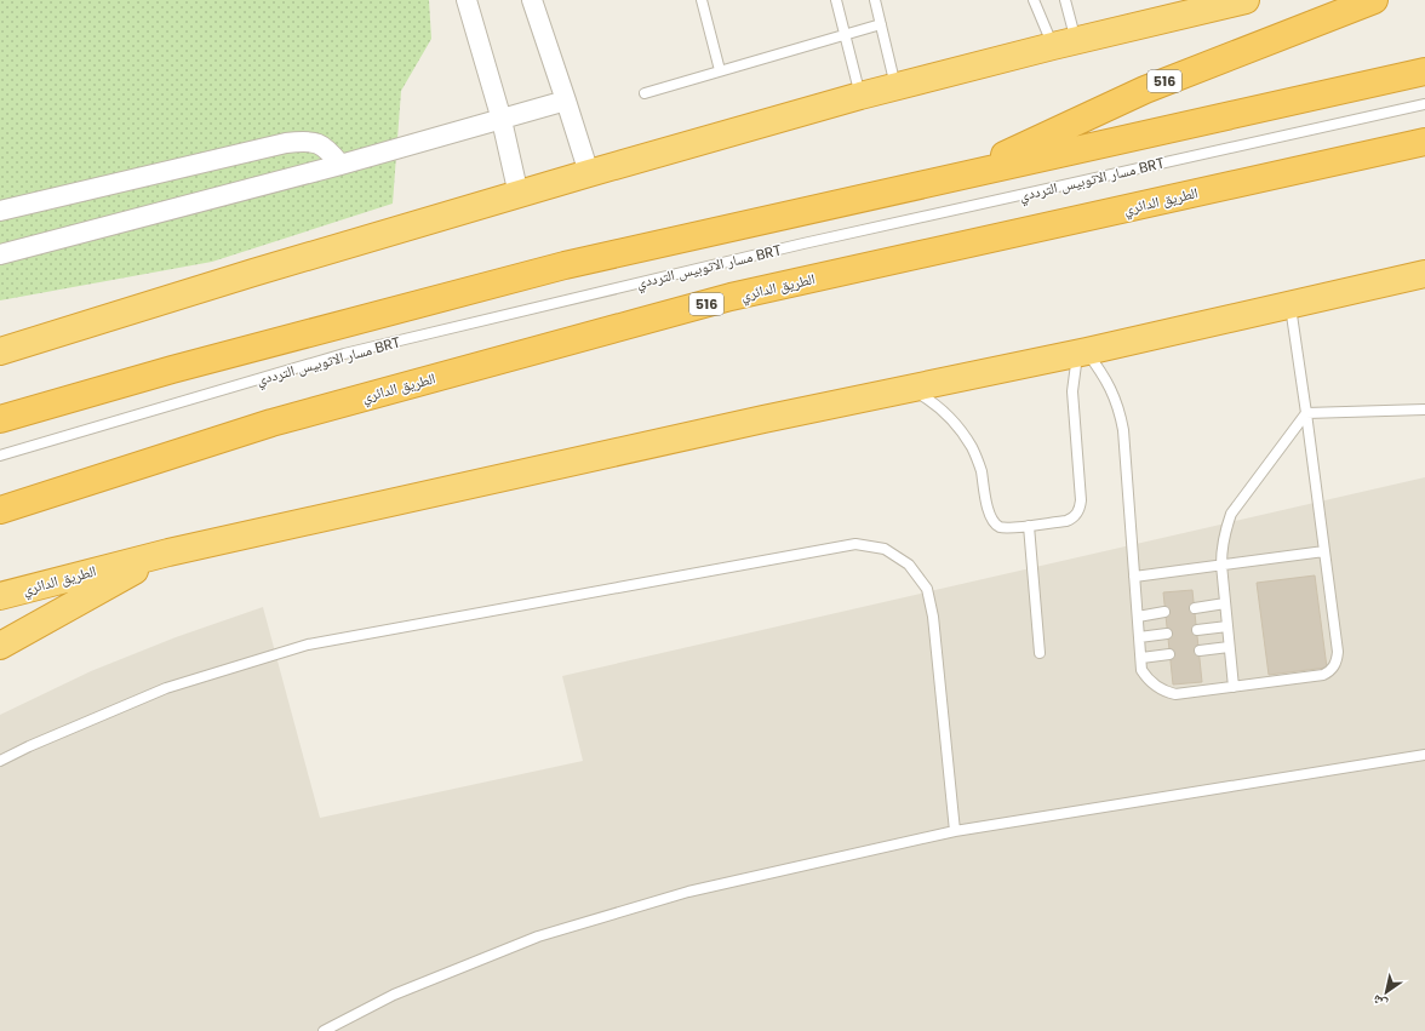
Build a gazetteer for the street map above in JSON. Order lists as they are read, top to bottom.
{
  "streets": {
    "highway": ["516", "الطريق الدائري"],
    "lane": ["مسار الاتوبيس الترددي BRT"]
  },
  "north": "bottom left"
}
